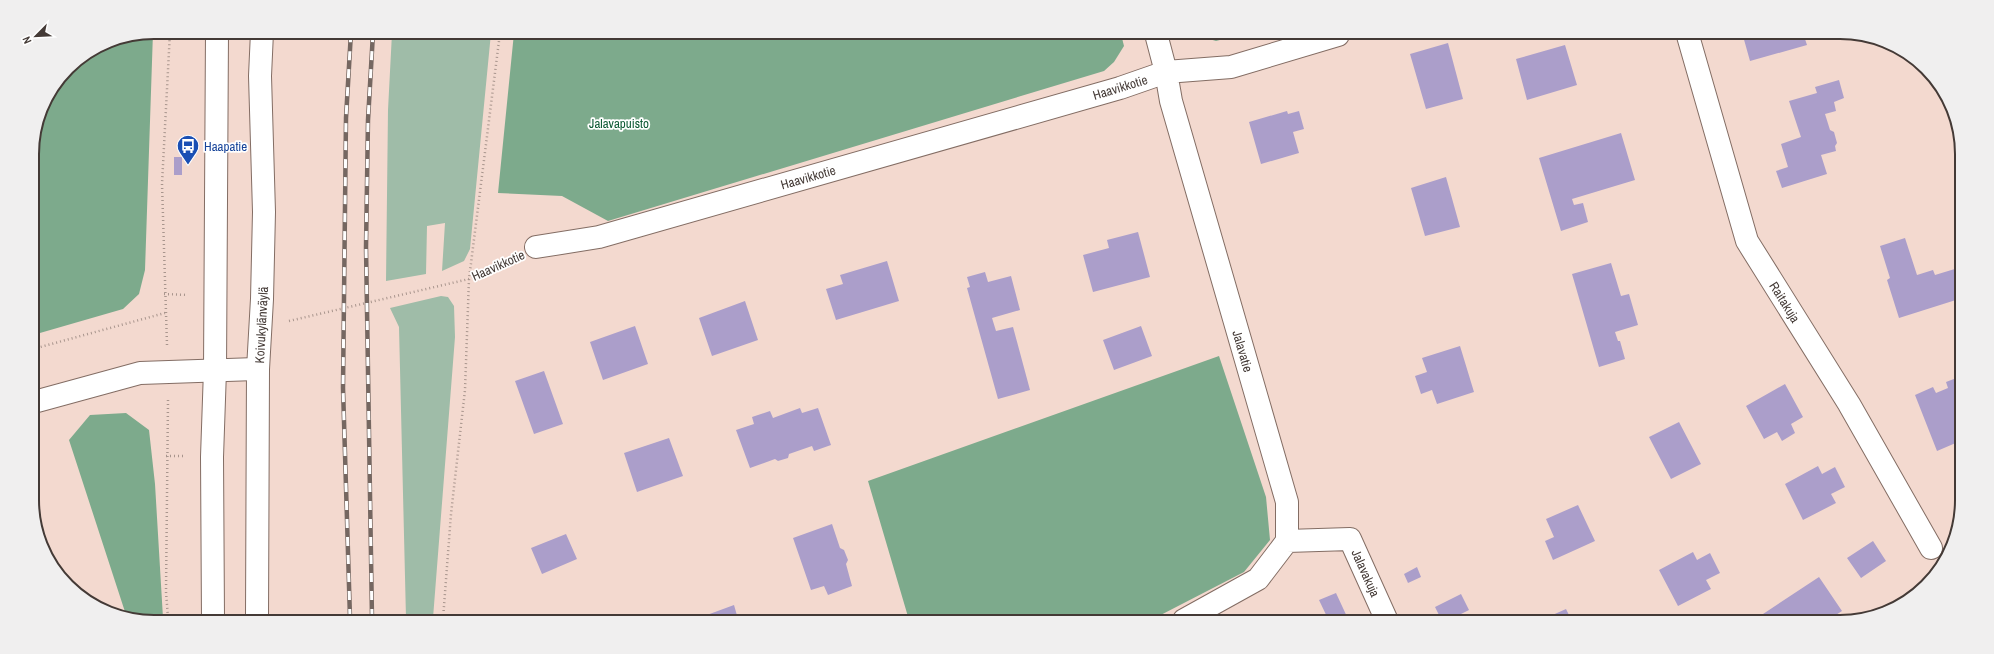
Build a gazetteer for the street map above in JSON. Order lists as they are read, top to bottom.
{
  "streets": {
    "street": [
      "Haavikkotie",
      "Raitakuja",
      "Koivukylänväylä",
      "Jalavatie",
      "Jalavakuja"
    ]
  },
  "crossings": [
    ["Haavikkotie", "Jalavatie"],
    ["Jalavatie", "Jalavakuja"]
  ],
  "parks": ["Jalavapuisto"],
  "places": {
    "bus stop": ["Haapatie"]
  },
  "north": "bottom left"
}
